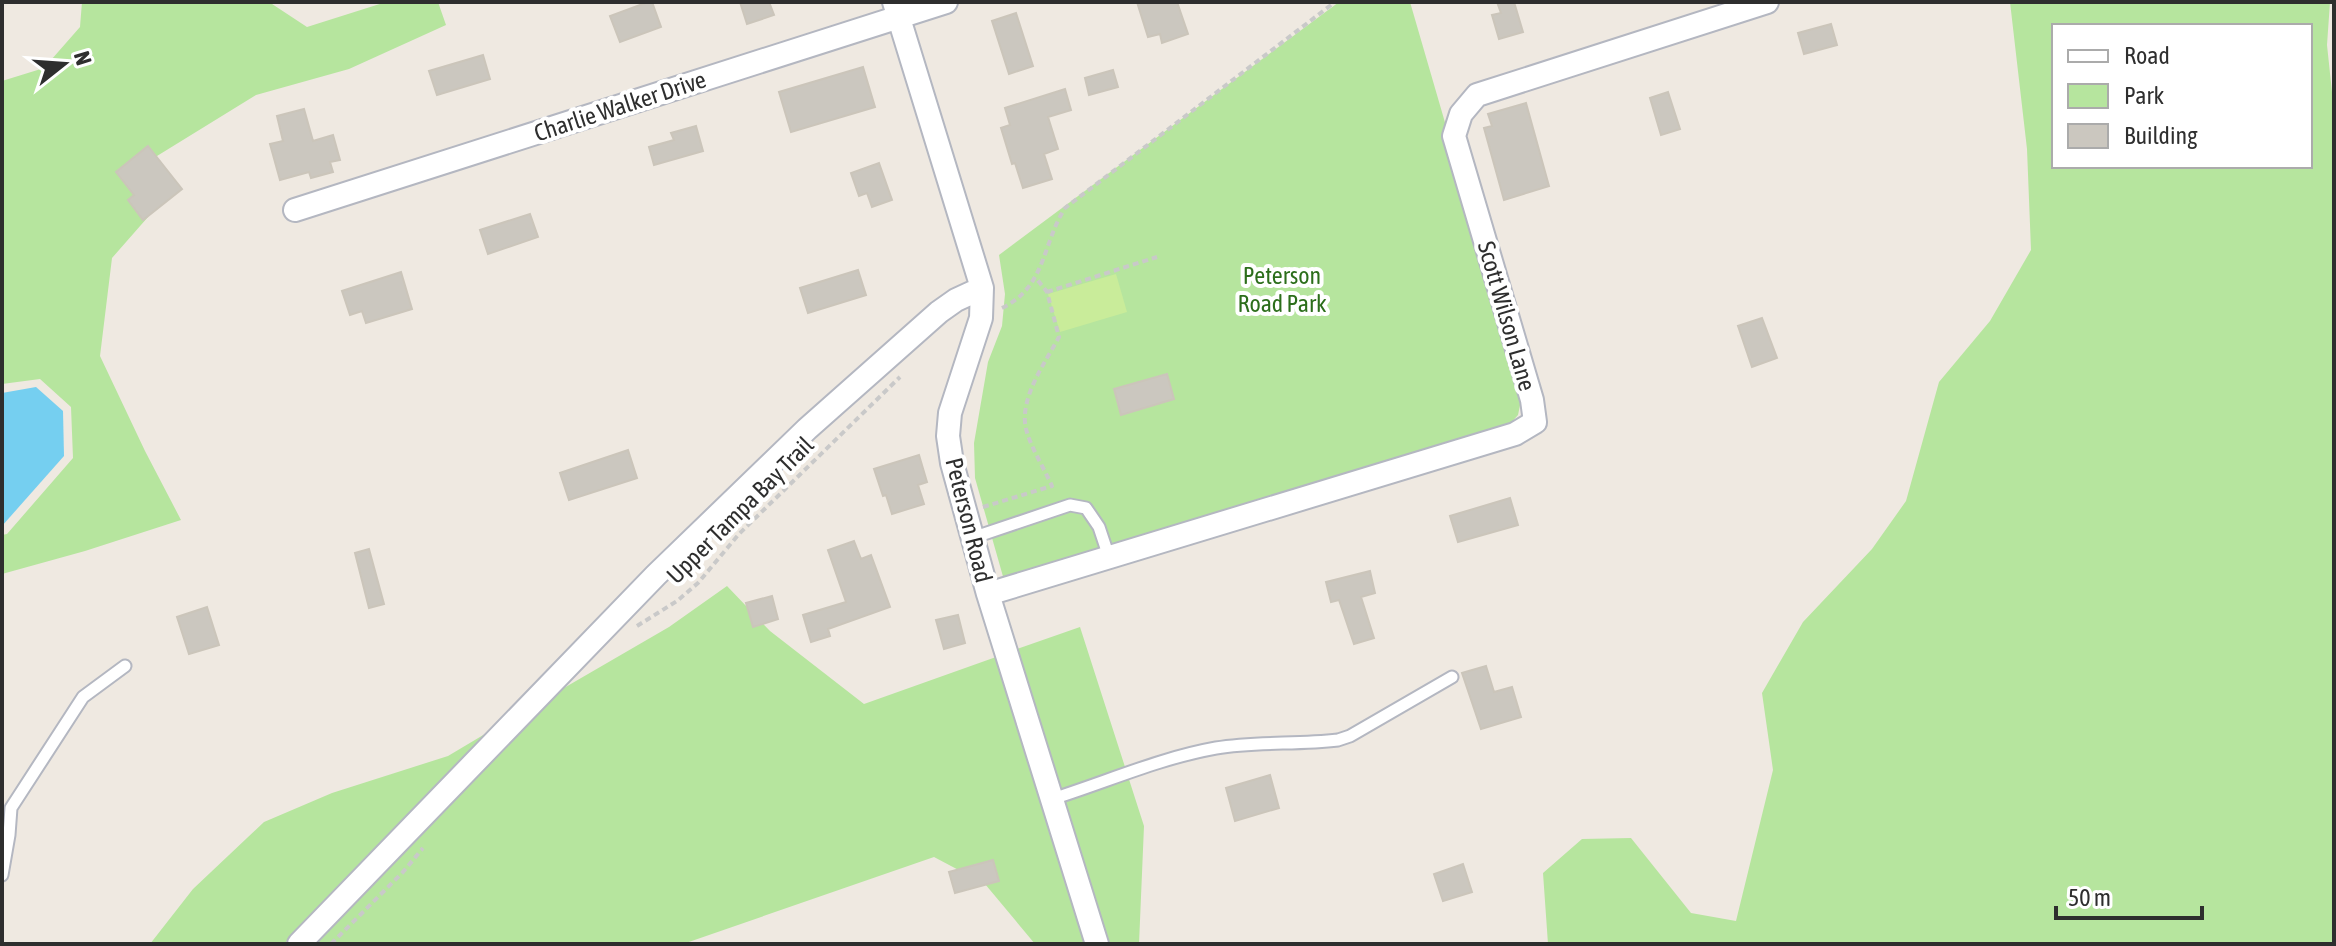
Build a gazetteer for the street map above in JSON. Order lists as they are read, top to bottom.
{
  "streets": {
    "street": ["Charlie Walker Drive", "Scott Wilson Lane", "Peterson Road"],
    "path": ["Upper Tampa Bay Trail"]
  },
  "crossings": [
    ["Charlie Walker Drive", "Peterson Road"],
    ["Scott Wilson Lane", "Peterson Road"]
  ],
  "parks": ["Peterson Road Park"],
  "legend": ["Road", "Park", "Building"],
  "scale_bar": "50 m",
  "north": "right"
}
